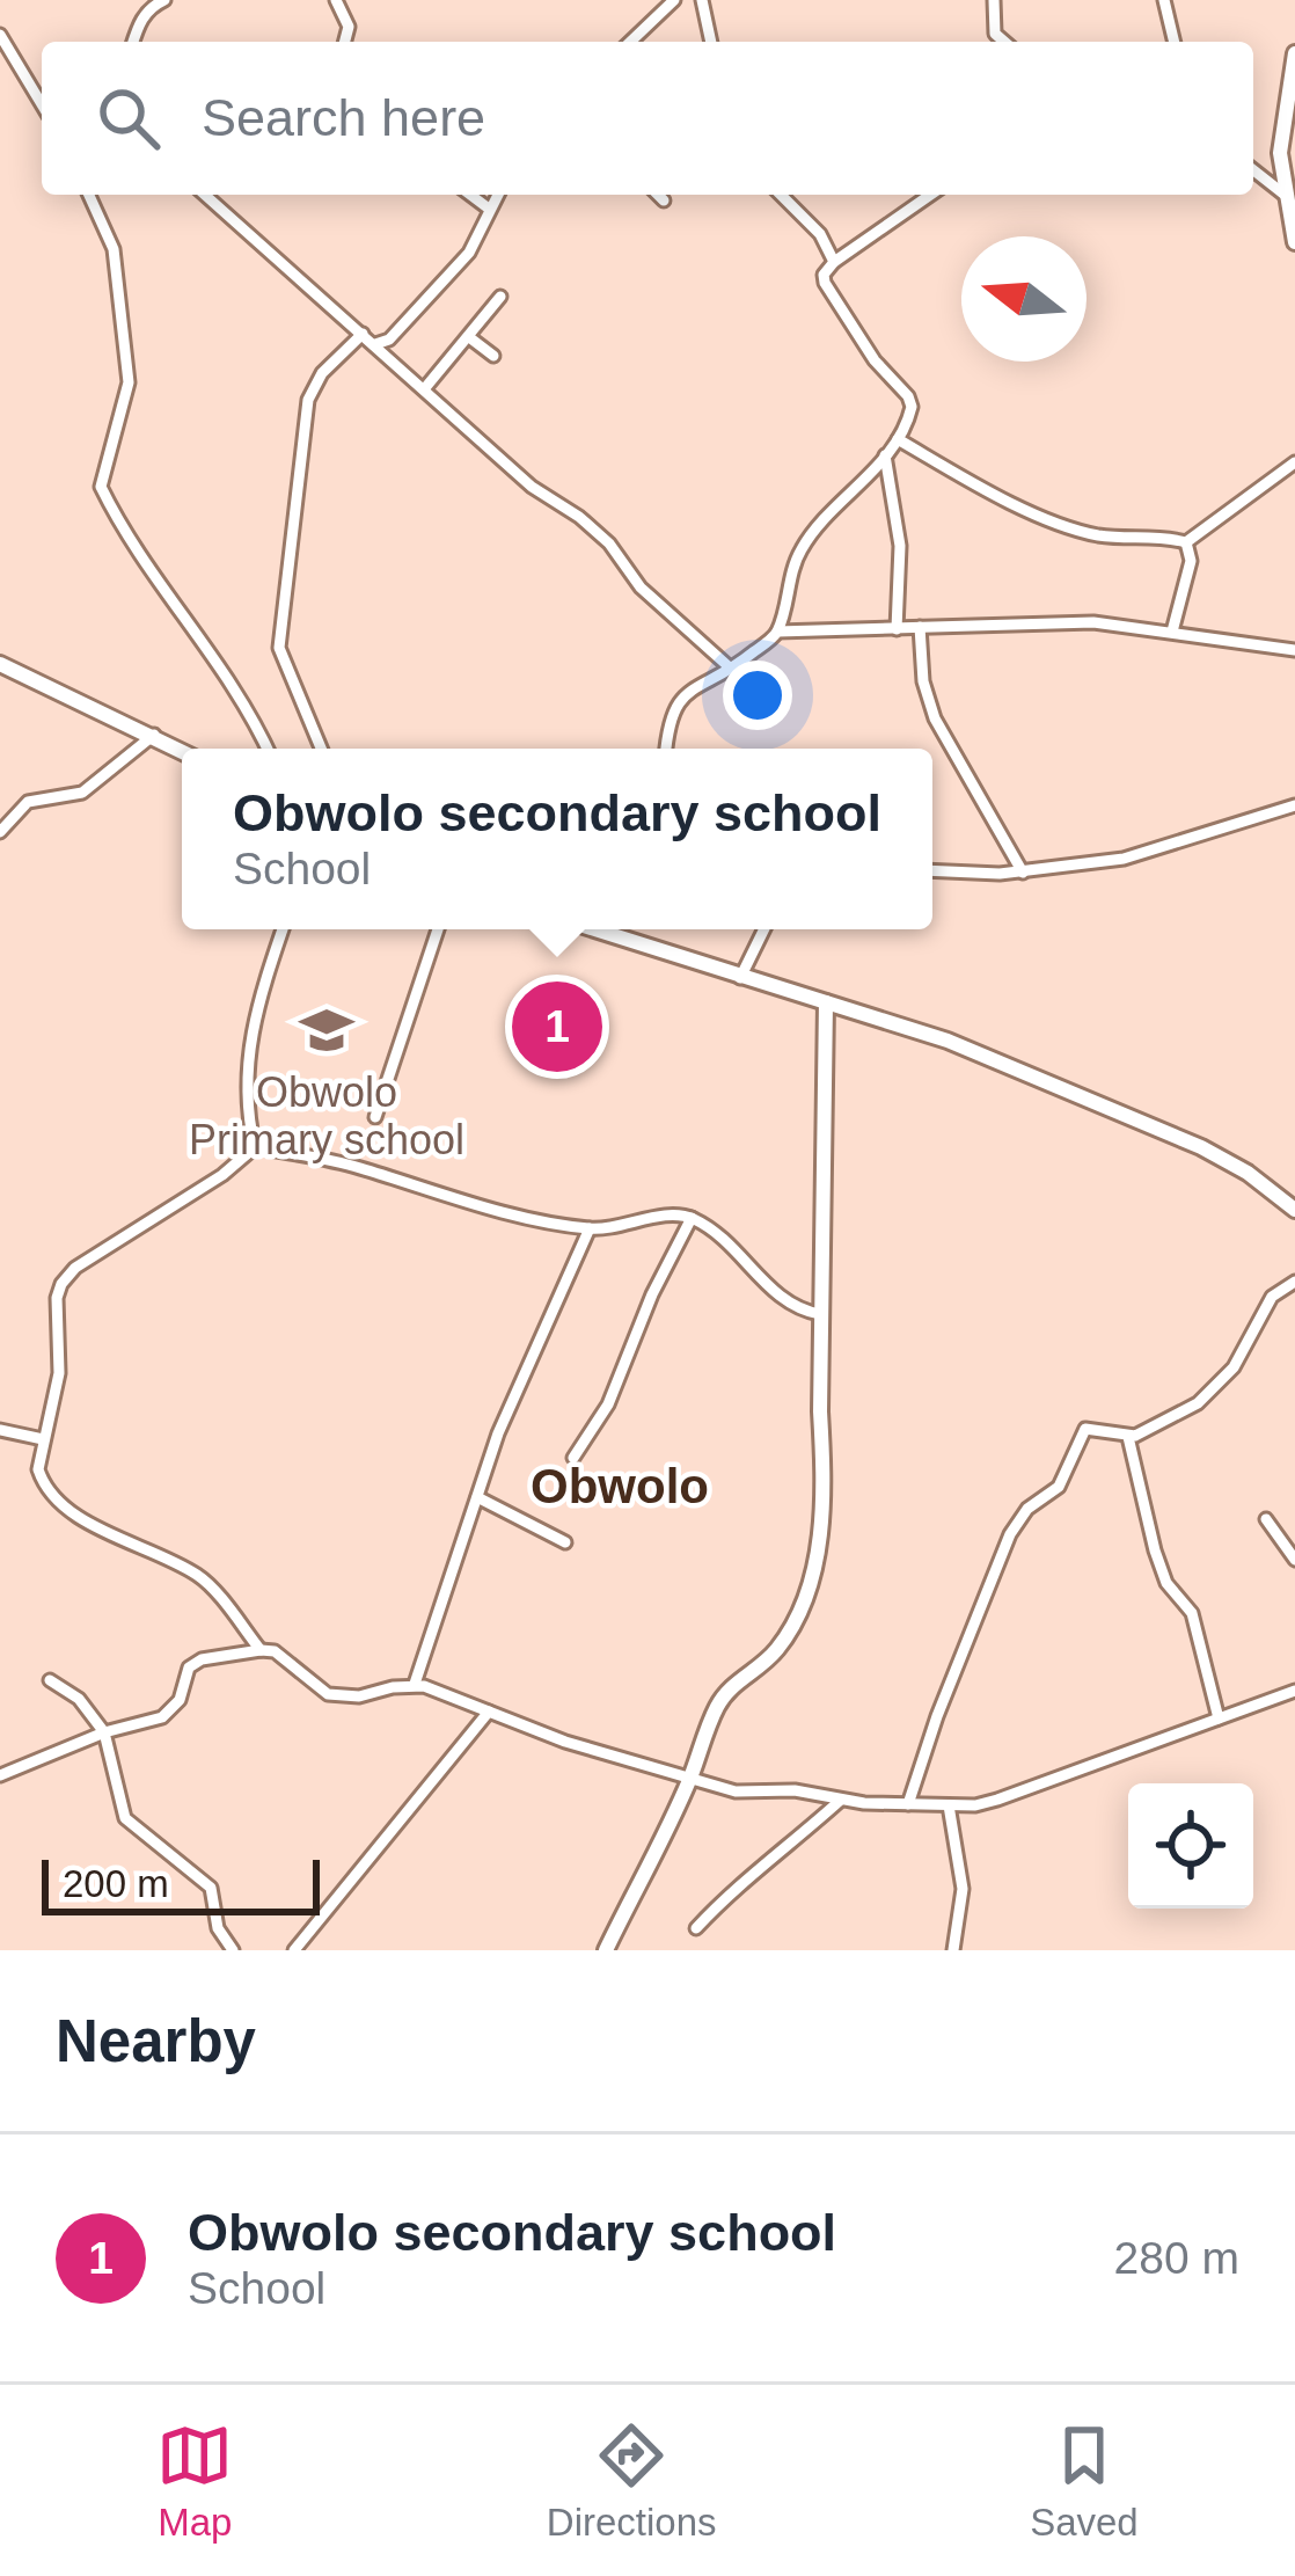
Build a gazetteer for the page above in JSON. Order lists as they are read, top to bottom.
{
  "districts": ["Obwolo"],
  "places": {
    "school or university": ["Obwolo Primary school"]
  },
  "scale_bar": "200 m",
  "north": "left",
  "page": {
    "search": "Search here",
    "popup": ["Obwolo secondary school", "School"],
    "pins": "1",
    "scale": "200 m",
    "heading": "Nearby",
    "list": [
      {
        "mark": "1",
        "name": "Obwolo secondary school",
        "note": "School",
        "value": "280 m"
      }
    ],
    "nav": ["Map", "Directions", "Saved"]
  }
}
